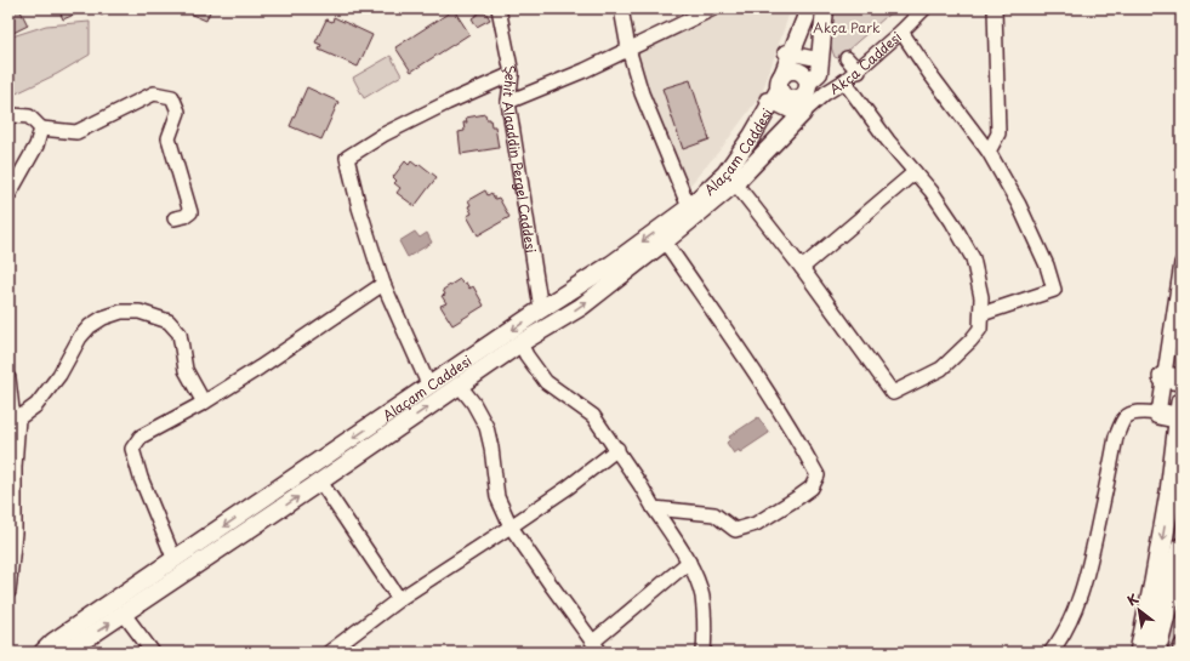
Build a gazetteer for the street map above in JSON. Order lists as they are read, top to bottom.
{
  "streets": {
    "main road": ["Alaçam Caddesi"],
    "street": ["Akça Caddesi", "Şehit Alaaddin Pergel Caddesi"]
  },
  "crossings": [
    ["Akça Caddesi", "Alaçam Caddesi"],
    ["Alaçam Caddesi", "Şehit Alaaddin Pergel Caddesi"]
  ],
  "parks": ["Akça Park"],
  "north": "top left"
}
